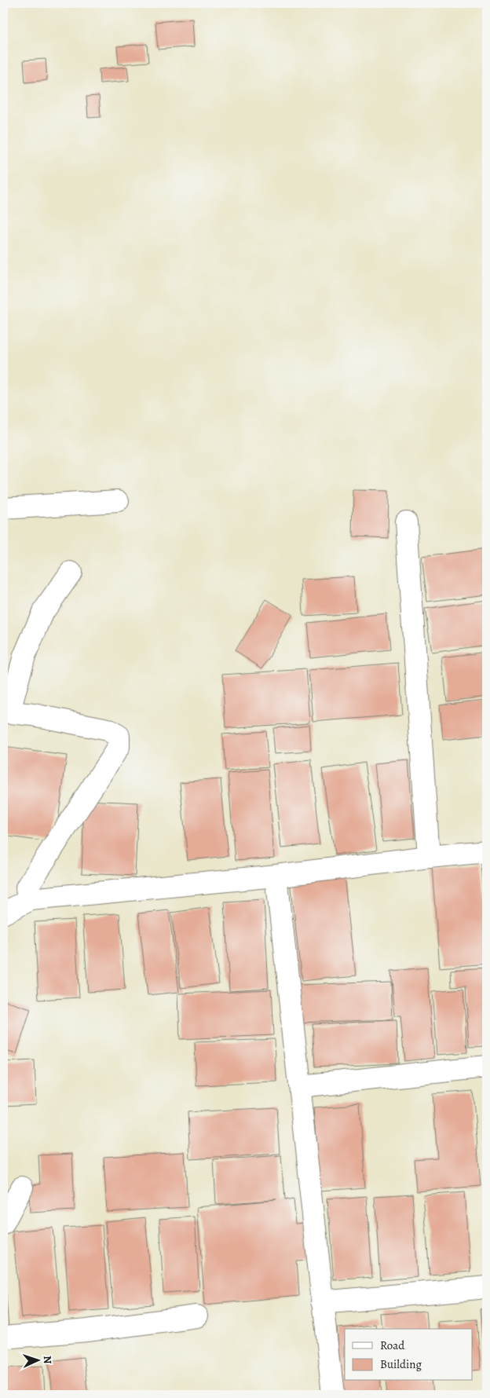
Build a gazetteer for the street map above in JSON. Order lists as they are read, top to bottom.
{
  "legend": ["Road", "Building"],
  "north": "right"
}
